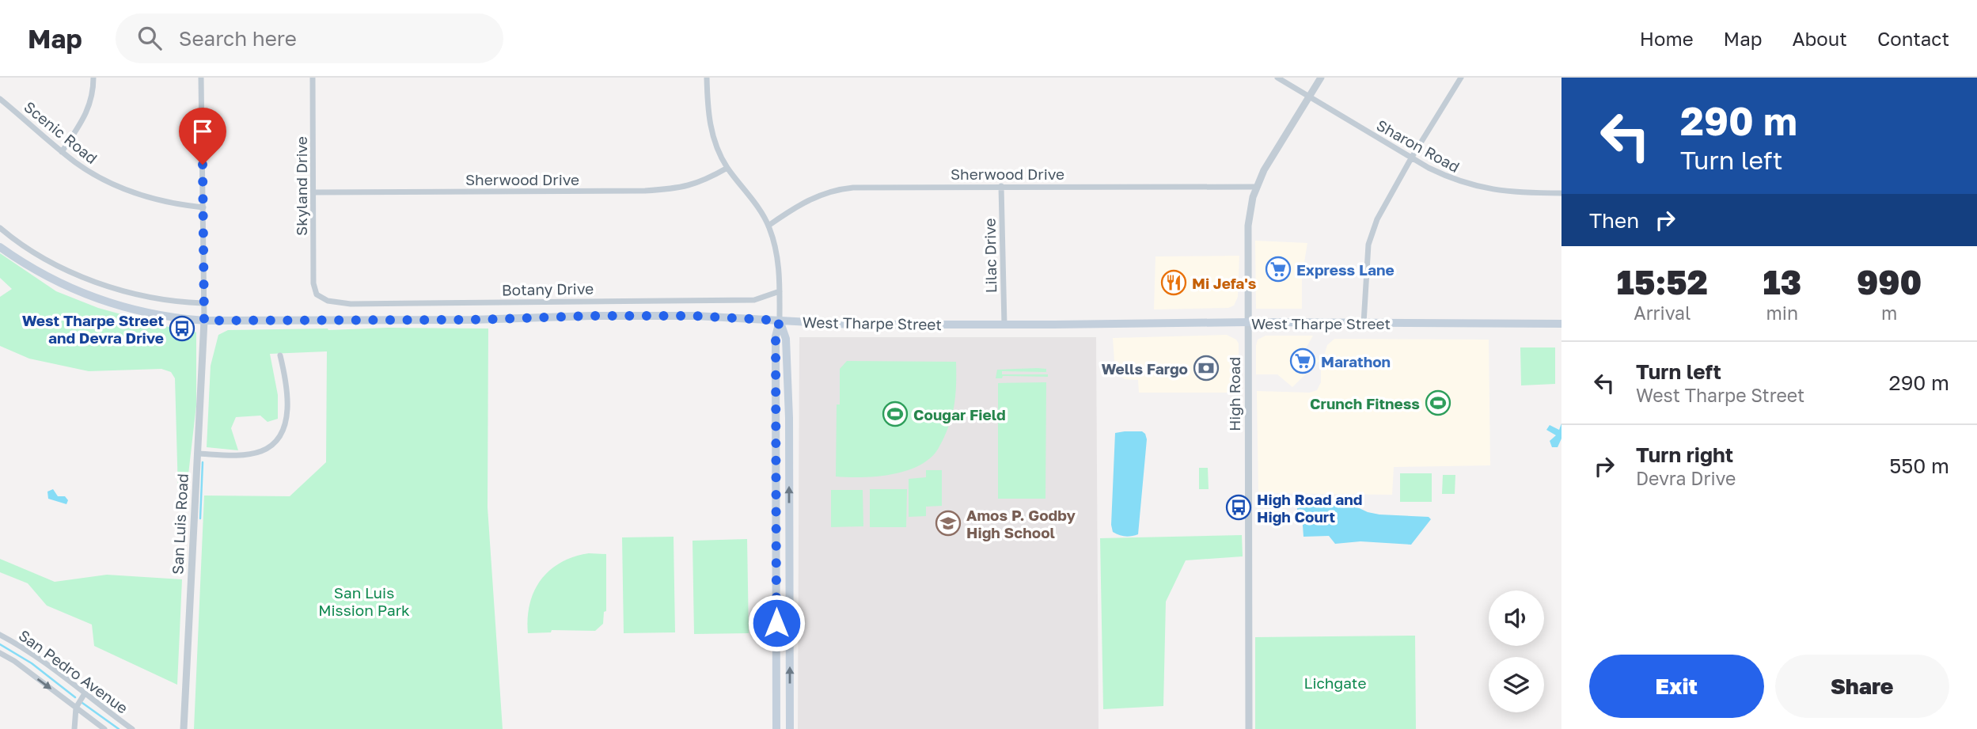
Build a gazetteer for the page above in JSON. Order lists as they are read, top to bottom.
{
  "streets": {
    "main road": ["West Tharpe Street"],
    "street": [
      "Scenic Road",
      "Sharon Road",
      "Sherwood Drive",
      "Skyland Drive",
      "Lilac Drive",
      "Botany Drive",
      "High Road",
      "San Luis Road",
      "San Pedro Avenue"
    ]
  },
  "crossings": [
    ["Sharon Road", "High Road"],
    ["Sherwood Drive", "Skyland Drive"],
    ["Sherwood Drive", "Lilac Drive"],
    ["Sherwood Drive", "High Road"],
    ["Skyland Drive", "Botany Drive"],
    ["Lilac Drive", "West Tharpe Street"],
    ["West Tharpe Street", "High Road"],
    ["West Tharpe Street", "San Luis Road"]
  ],
  "parks": ["San Luis Mission Park", "Lichgate"],
  "places": {
    "supermarket": ["Express Lane", "Marathon"],
    "restaurant": ["Mi Jefa's"],
    "bus stop": ["West Tharpe Street and Devra Drive", "High Road and High Court"],
    "bank": ["Wells Fargo"],
    "sports": ["Crunch Fitness", "Cougar Field"],
    "school or university": ["Amos P. Godby High School"]
  },
  "page": {
    "header": "Map",
    "search": "Search here",
    "nav": [
      "Home",
      "Map",
      "About",
      "Contact"
    ],
    "turn": ["290 m", "Turn left"],
    "then": "Then",
    "eta": [
      "15:52",
      "Arrival",
      "13",
      "min",
      "990",
      "m"
    ],
    "list": [
      {
        "name": "Turn left",
        "note": "West Tharpe Street",
        "value": "290 m"
      },
      {
        "name": "Turn right",
        "note": "Devra Drive",
        "value": "550 m"
      }
    ],
    "buttons": ["Exit", "Share"]
  }
}
